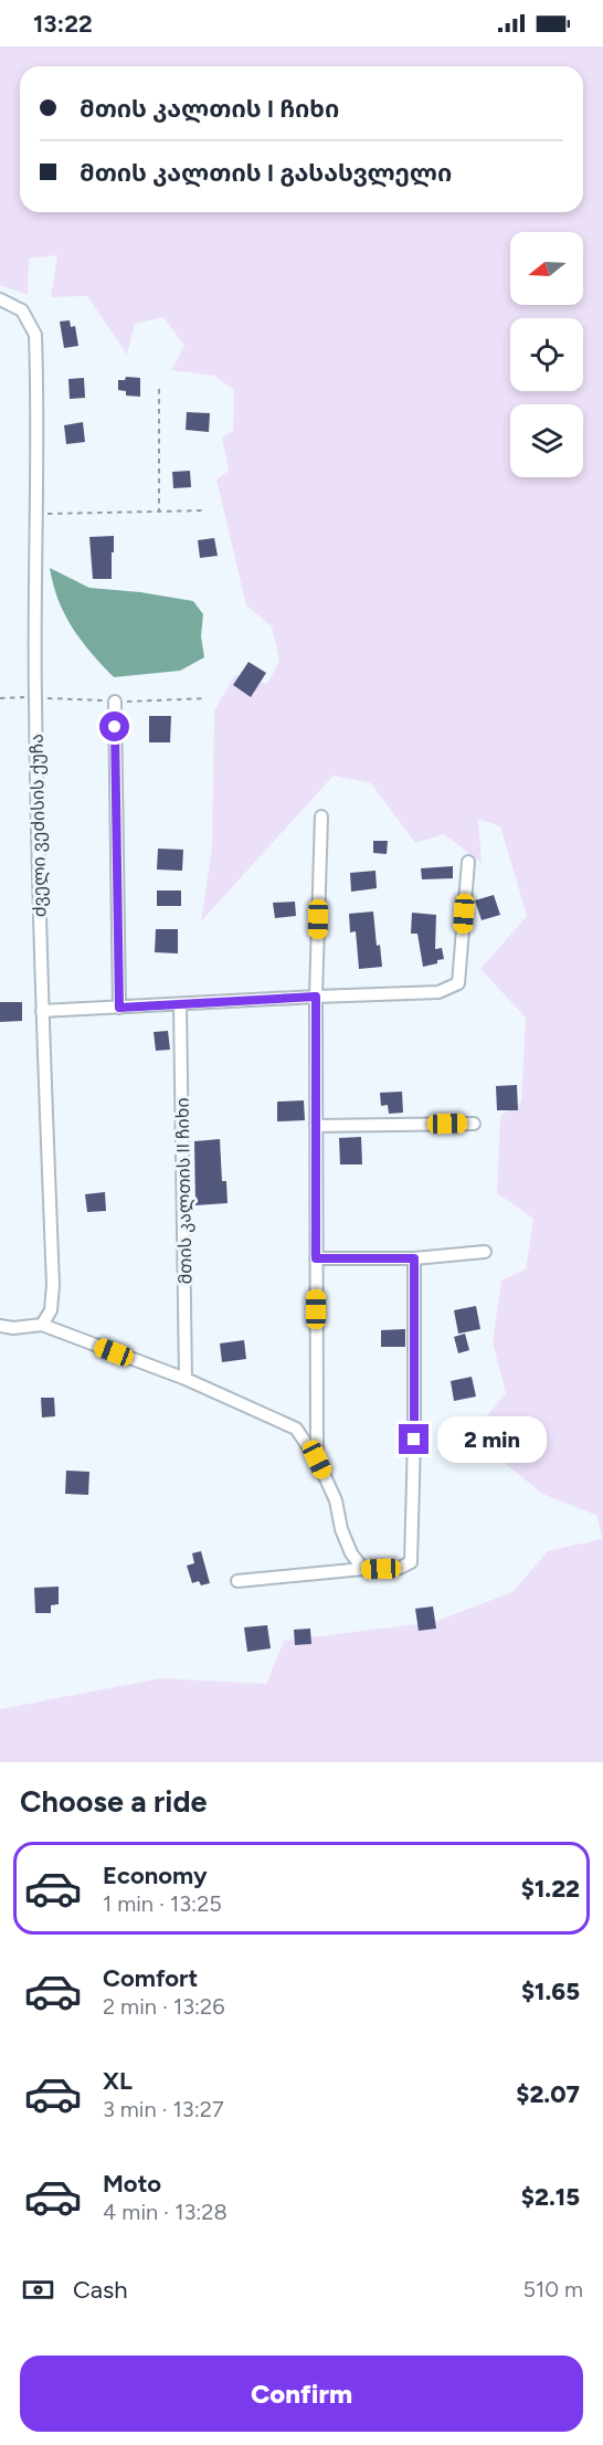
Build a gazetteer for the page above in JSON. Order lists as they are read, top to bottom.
{
  "streets": {
    "street": ["ძველი ვეძისის ქუჩა", "მთის კალთის II ჩიხი"]
  },
  "north": "left",
  "page": {
    "status": "13:22",
    "banner": ["მთის კალთის I ჩიხი", "მთის კალთის I გასასვლელი"],
    "bubble": "2 min",
    "heading": "Choose a ride",
    "list": [
      {
        "name": "Economy",
        "note": "1 min · 13:25",
        "value": "$1.22"
      },
      {
        "name": "Comfort",
        "note": "2 min · 13:26",
        "value": "$1.65"
      },
      {
        "name": "XL",
        "note": "3 min · 13:27",
        "value": "$2.07"
      },
      {
        "name": "Moto",
        "note": "4 min · 13:28",
        "value": "$2.15"
      }
    ],
    "pay": ["Cash", "510 m"],
    "buttons": "Confirm"
  }
}
